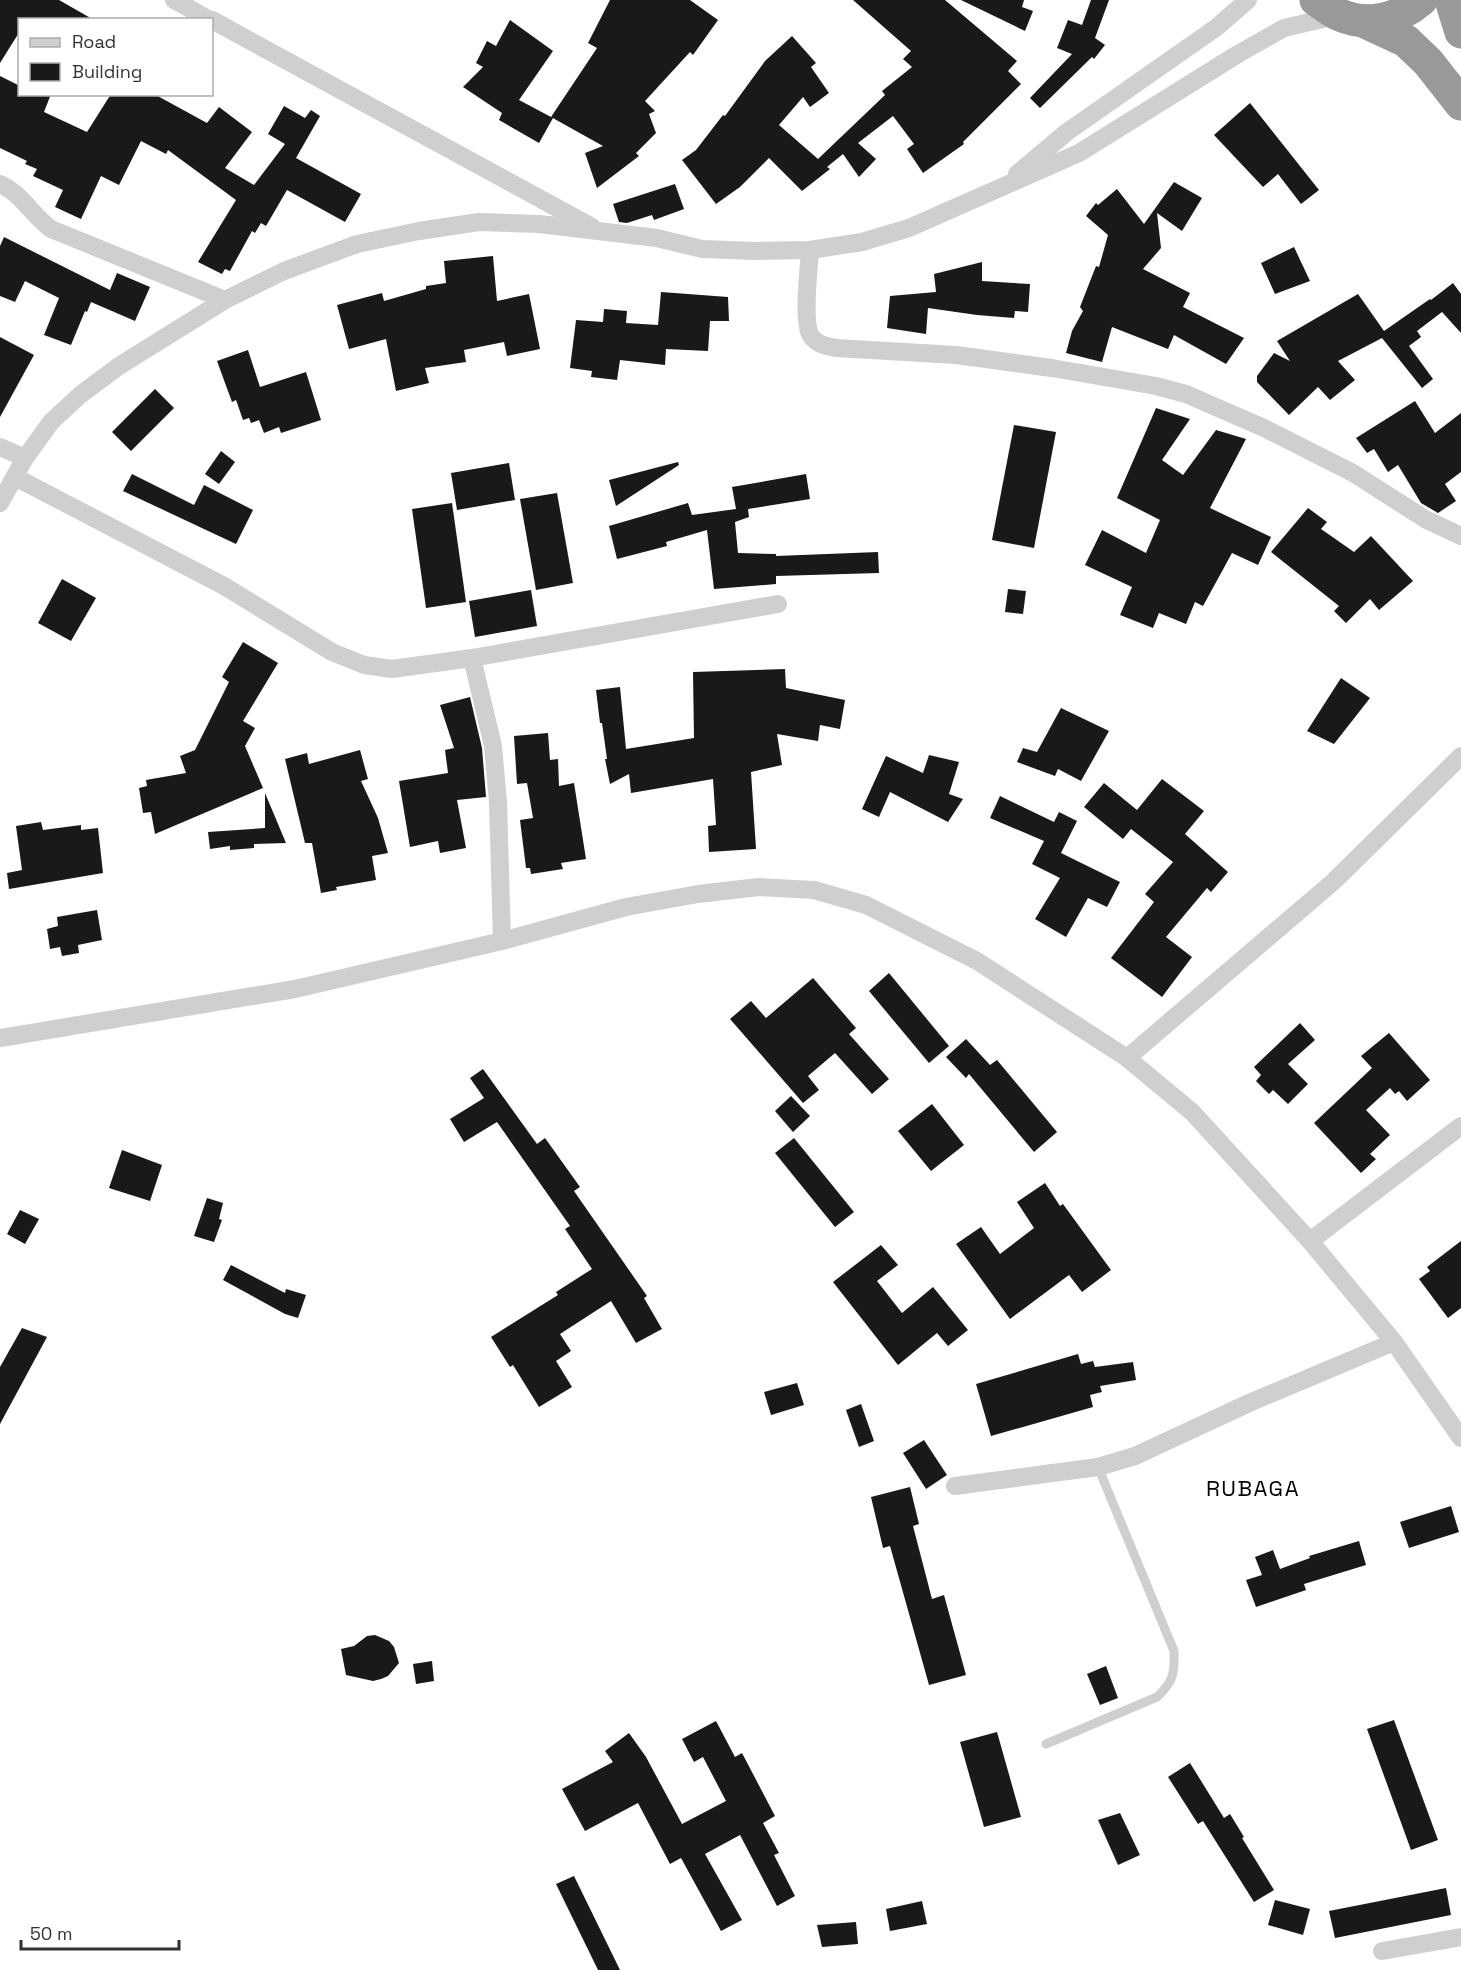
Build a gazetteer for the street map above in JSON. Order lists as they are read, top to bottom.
{
  "districts": ["RUBAGA"],
  "legend": ["Road", "Building"],
  "scale_bar": "50 m"
}
